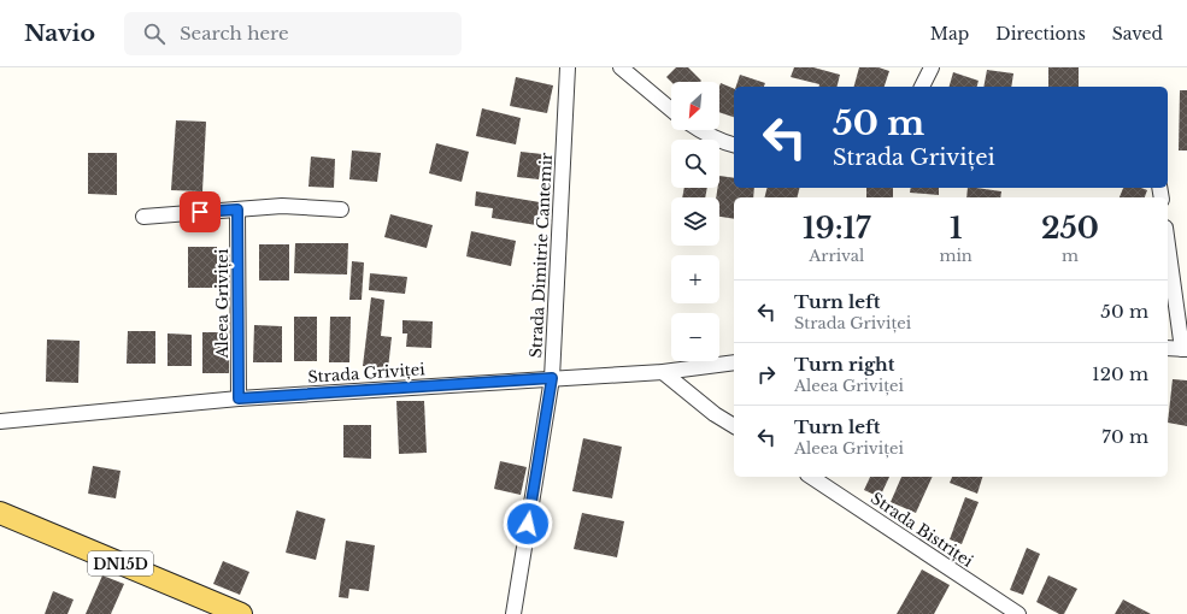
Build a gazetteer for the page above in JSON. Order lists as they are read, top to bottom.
{
  "streets": {
    "main road": ["DN15D"],
    "street": [
      "Strada Dimitrie Cantemir",
      "Aleea Griviței",
      "Strada Griviței",
      "Strada Bistriței"
    ]
  },
  "crossings": [
    ["Strada Dimitrie Cantemir", "Strada Griviței"],
    ["Aleea Griviței", "Strada Griviței"]
  ],
  "north": "bottom left",
  "page": {
    "header": "Navio",
    "search": "Search here",
    "nav": ["Map", "Directions", "Saved"],
    "map_buttons": ["+", "−"],
    "turn": ["50 m", "Strada Griviței"],
    "eta": [
      "19:17",
      "Arrival",
      "1",
      "min",
      "250",
      "m"
    ],
    "list": [
      {
        "name": "Turn left",
        "note": "Strada Griviței",
        "value": "50 m"
      },
      {
        "name": "Turn right",
        "note": "Aleea Griviței",
        "value": "120 m"
      },
      {
        "name": "Turn left",
        "note": "Aleea Griviței",
        "value": "70 m"
      }
    ]
  }
}
